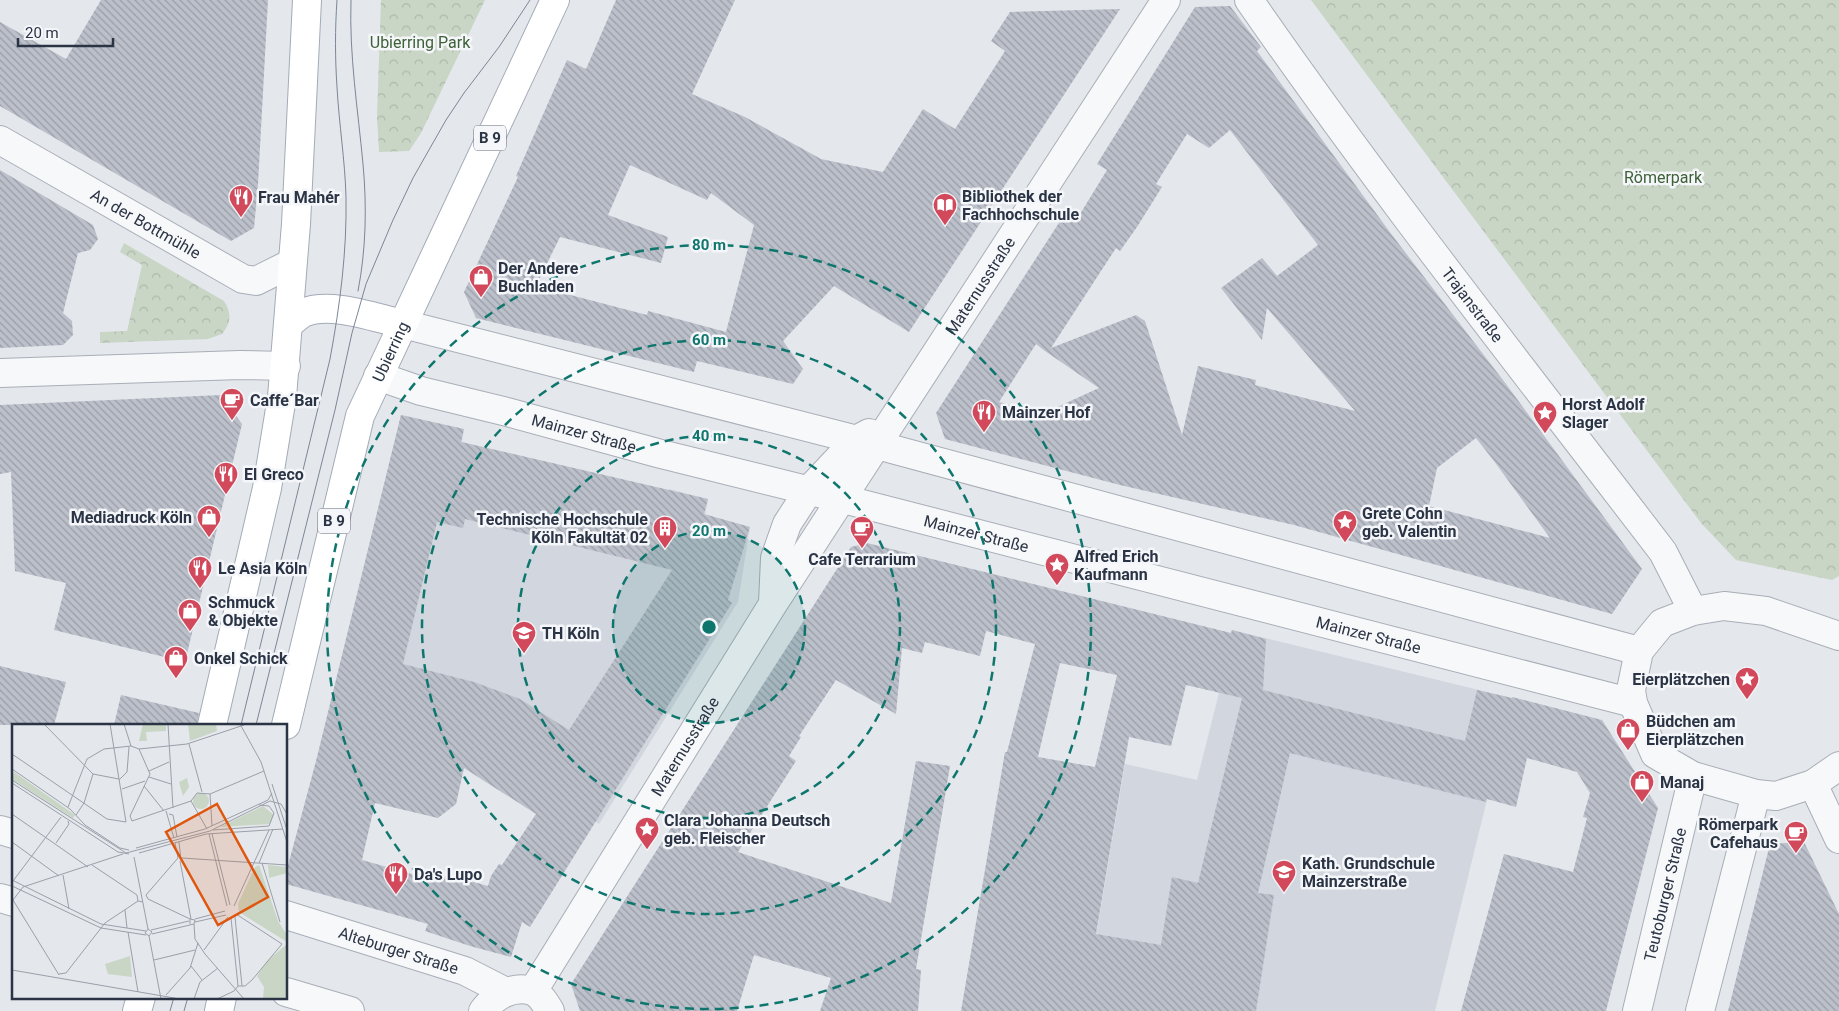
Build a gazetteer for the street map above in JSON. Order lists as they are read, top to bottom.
{
  "streets": {
    "main road": ["B 9", "Ubierring"],
    "street": [
      "An der Bottmühle",
      "Maternusstraße",
      "Trajanstraße",
      "Mainzer Straße",
      "Teutoburger Straße",
      "Alteburger Straße"
    ]
  },
  "crossings": [
    ["Maternusstraße", "Mainzer Straße"],
    ["Maternusstraße", "Alteburger Straße"],
    ["Ubierring", "Mainzer Straße"]
  ],
  "parks": ["Ubierring Park", "Römerpark"],
  "places": {
    "restaurant": [
      "Frau Mahér",
      "Mainzer Hof",
      "El Greco",
      "Le Asia Köln",
      "Da's Lupo"
    ],
    "library": ["Bibliothek der Fachhochschule"],
    "shop": [
      "Der Andere Buchladen",
      "Mediadruck Köln",
      "Schmuck & Objekte",
      "Onkel Schick",
      "Büdchen am Eierplätzchen",
      "Manaj"
    ],
    "cafe": ["Caffe´Bar", "Cafe Terrarium", "Römerpark Cafehaus"],
    "place": [
      "Horst Adolf Slager",
      "Grete Cohn geb. Valentin",
      "Alfred Erich Kaufmann",
      "Eierplätzchen",
      "Clara Johanna Deutsch geb. Fleischer"
    ],
    "building": ["Technische Hochschule Köln Fakultät 02"],
    "school or university": ["TH Köln", "Kath. Grundschule Mainzerstraße"]
  },
  "scale_bar": "20 m",
  "rings": [
    "80 m",
    "60 m",
    "40 m",
    "20 m"
  ]
}
